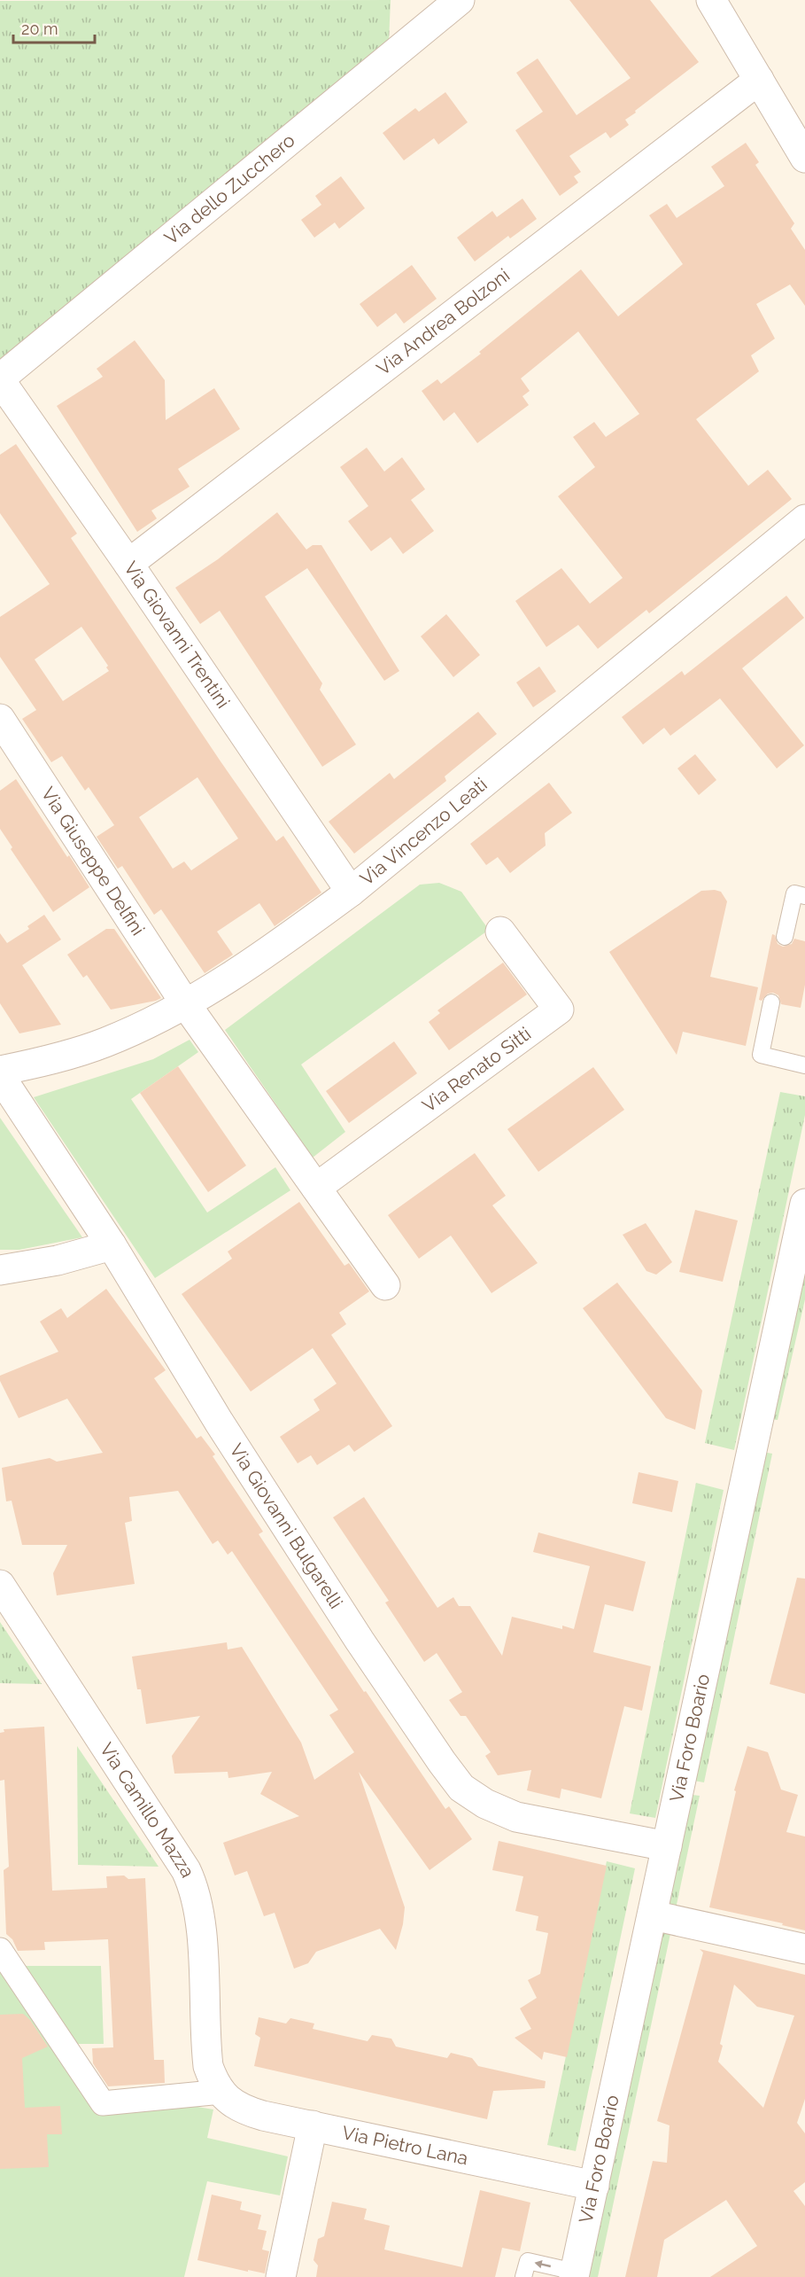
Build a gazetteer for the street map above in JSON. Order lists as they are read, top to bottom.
{
  "streets": {
    "street": [
      "Via dello Zucchero",
      "Via Andrea Bolzoni",
      "Via Giovanni Trentini",
      "Via Vincenzo Leati",
      "Via Giuseppe Delfini",
      "Via Renato Sitti",
      "Via Giovanni Bulgarelli",
      "Via Foro Boario",
      "Via Camillo Mazza",
      "Via Pietro Lana"
    ]
  },
  "crossings": [
    ["Via dello Zucchero", "Via Giovanni Trentini"],
    ["Via Andrea Bolzoni", "Via Giovanni Trentini"],
    ["Via Giovanni Trentini", "Via Vincenzo Leati"],
    ["Via Vincenzo Leati", "Via Giuseppe Delfini"],
    ["Via Giovanni Bulgarelli", "Via Foro Boario"],
    ["Via Foro Boario", "Via Pietro Lana"],
    ["Via Camillo Mazza", "Via Pietro Lana"]
  ],
  "scale_bar": "20 m"
}
